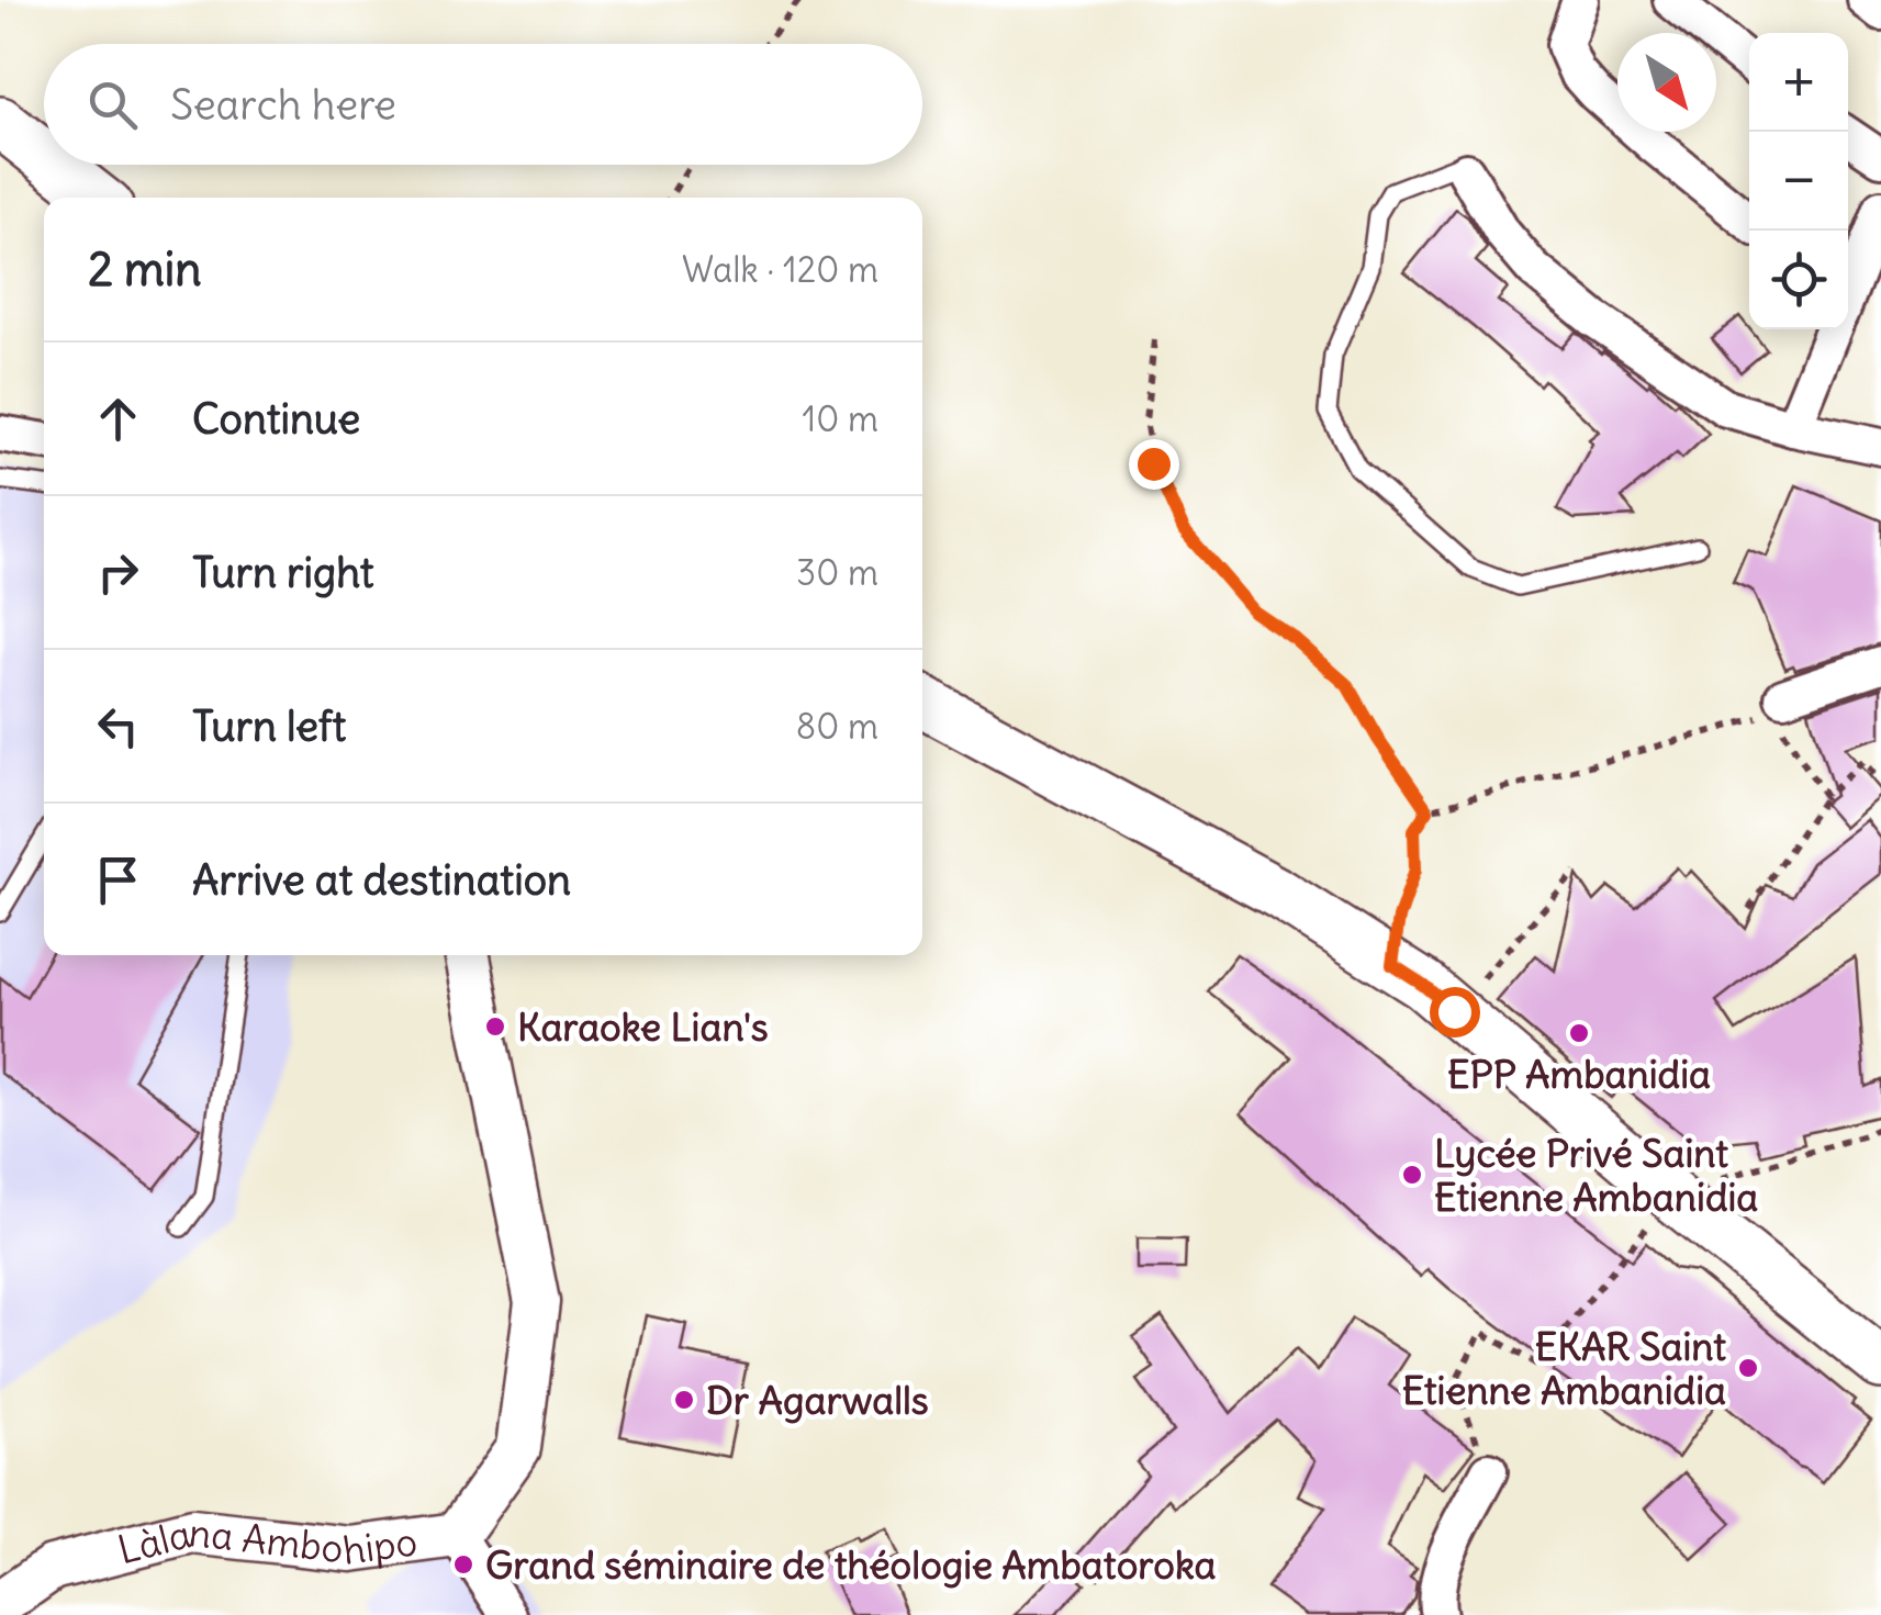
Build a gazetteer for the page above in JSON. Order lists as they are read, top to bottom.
{
  "streets": {
    "street": ["Làlana Ambohipo"]
  },
  "places": [
    "Karaoke Lian's",
    "EPP Ambanidia",
    "Lycée Privé Saint Etienne Ambanidia",
    "EKAR Saint Etienne Ambanidia",
    "Dr Agarwalls",
    "Grand séminaire de théologie Ambatoroka"
  ],
  "north": "bottom right",
  "page": {
    "map_buttons": ["+", "−"],
    "search": "Search here",
    "heading": ["2 min", "Walk · 120 m"],
    "list": [
      ["Continue", "10 m"],
      ["Turn right", "30 m"],
      ["Turn left", "80 m"],
      "Arrive at destination"
    ]
  }
}
